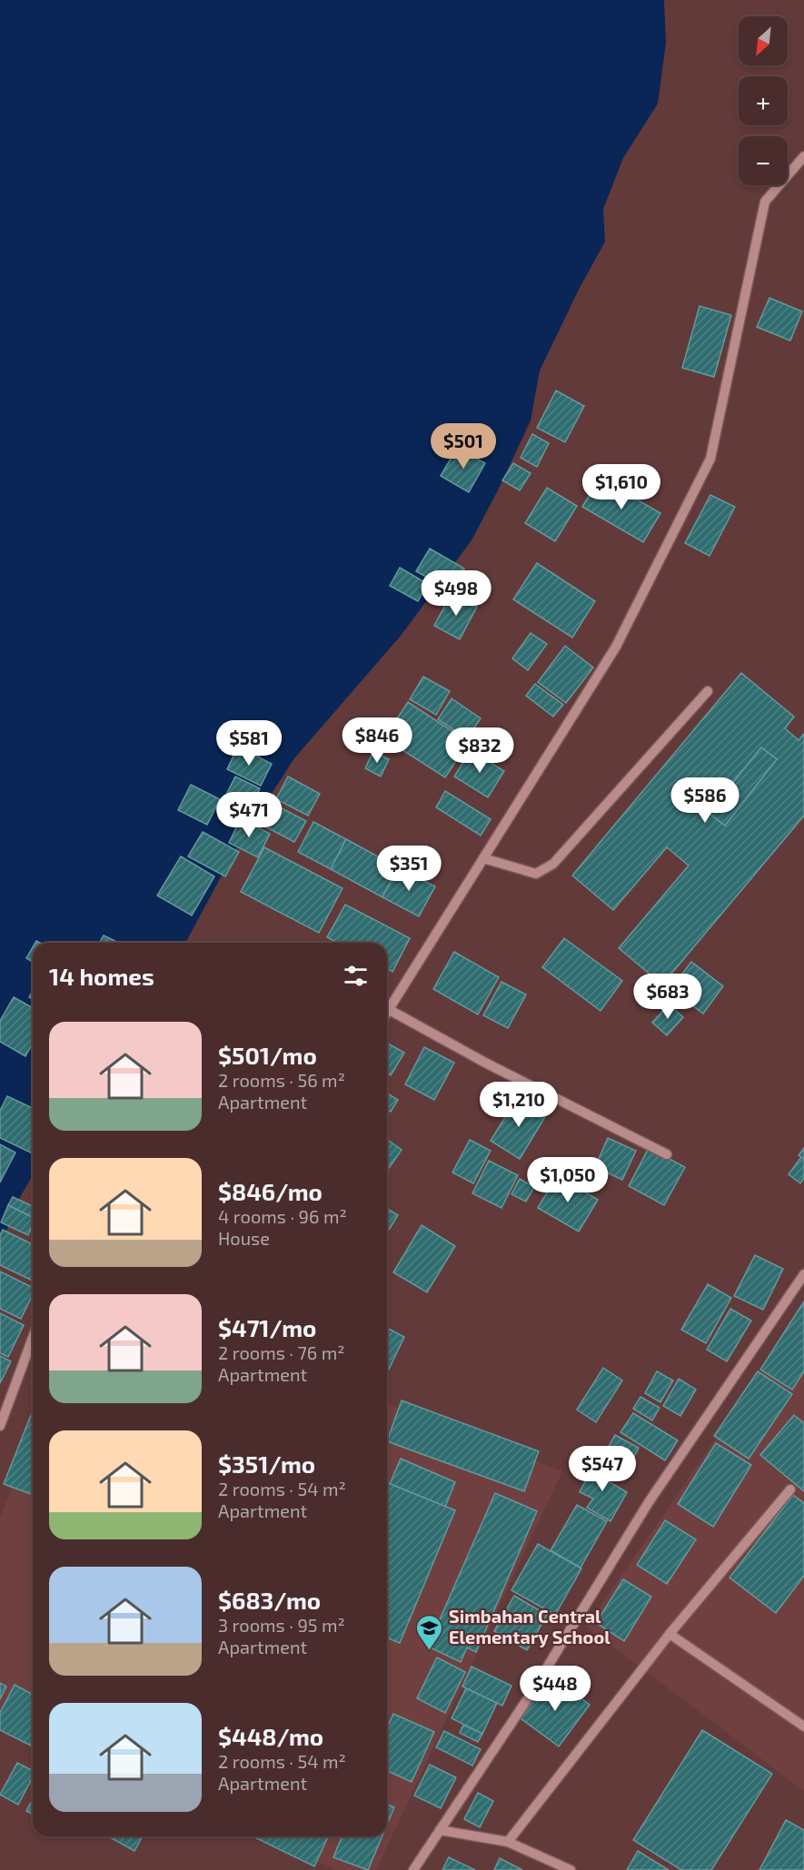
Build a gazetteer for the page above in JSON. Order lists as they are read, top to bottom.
{
  "places": {
    "school or university": ["Simbahan Central Elementary School"]
  },
  "north": "bottom left",
  "page": {
    "map_buttons": ["+", "−"],
    "price": [
      "$501",
      "$1,610",
      "$498",
      "$846",
      "$581",
      "$832",
      "$586",
      "$471",
      "$351",
      "$683",
      "$1,210",
      "$1,050",
      "$547",
      "$448"
    ],
    "heading": "14 homes",
    "list": [
      {
        "name": "$501/mo",
        "note": "2 rooms · 56 m² · Apartment"
      },
      {
        "name": "$846/mo",
        "note": "4 rooms · 96 m² · House"
      },
      {
        "name": "$471/mo",
        "note": "2 rooms · 76 m² · Apartment"
      },
      {
        "name": "$351/mo",
        "note": "2 rooms · 54 m² · Apartment"
      },
      {
        "name": "$683/mo",
        "note": "3 rooms · 95 m² · Apartment"
      },
      {
        "name": "$448/mo",
        "note": "2 rooms · 54 m² · Apartment"
      }
    ]
  }
}
